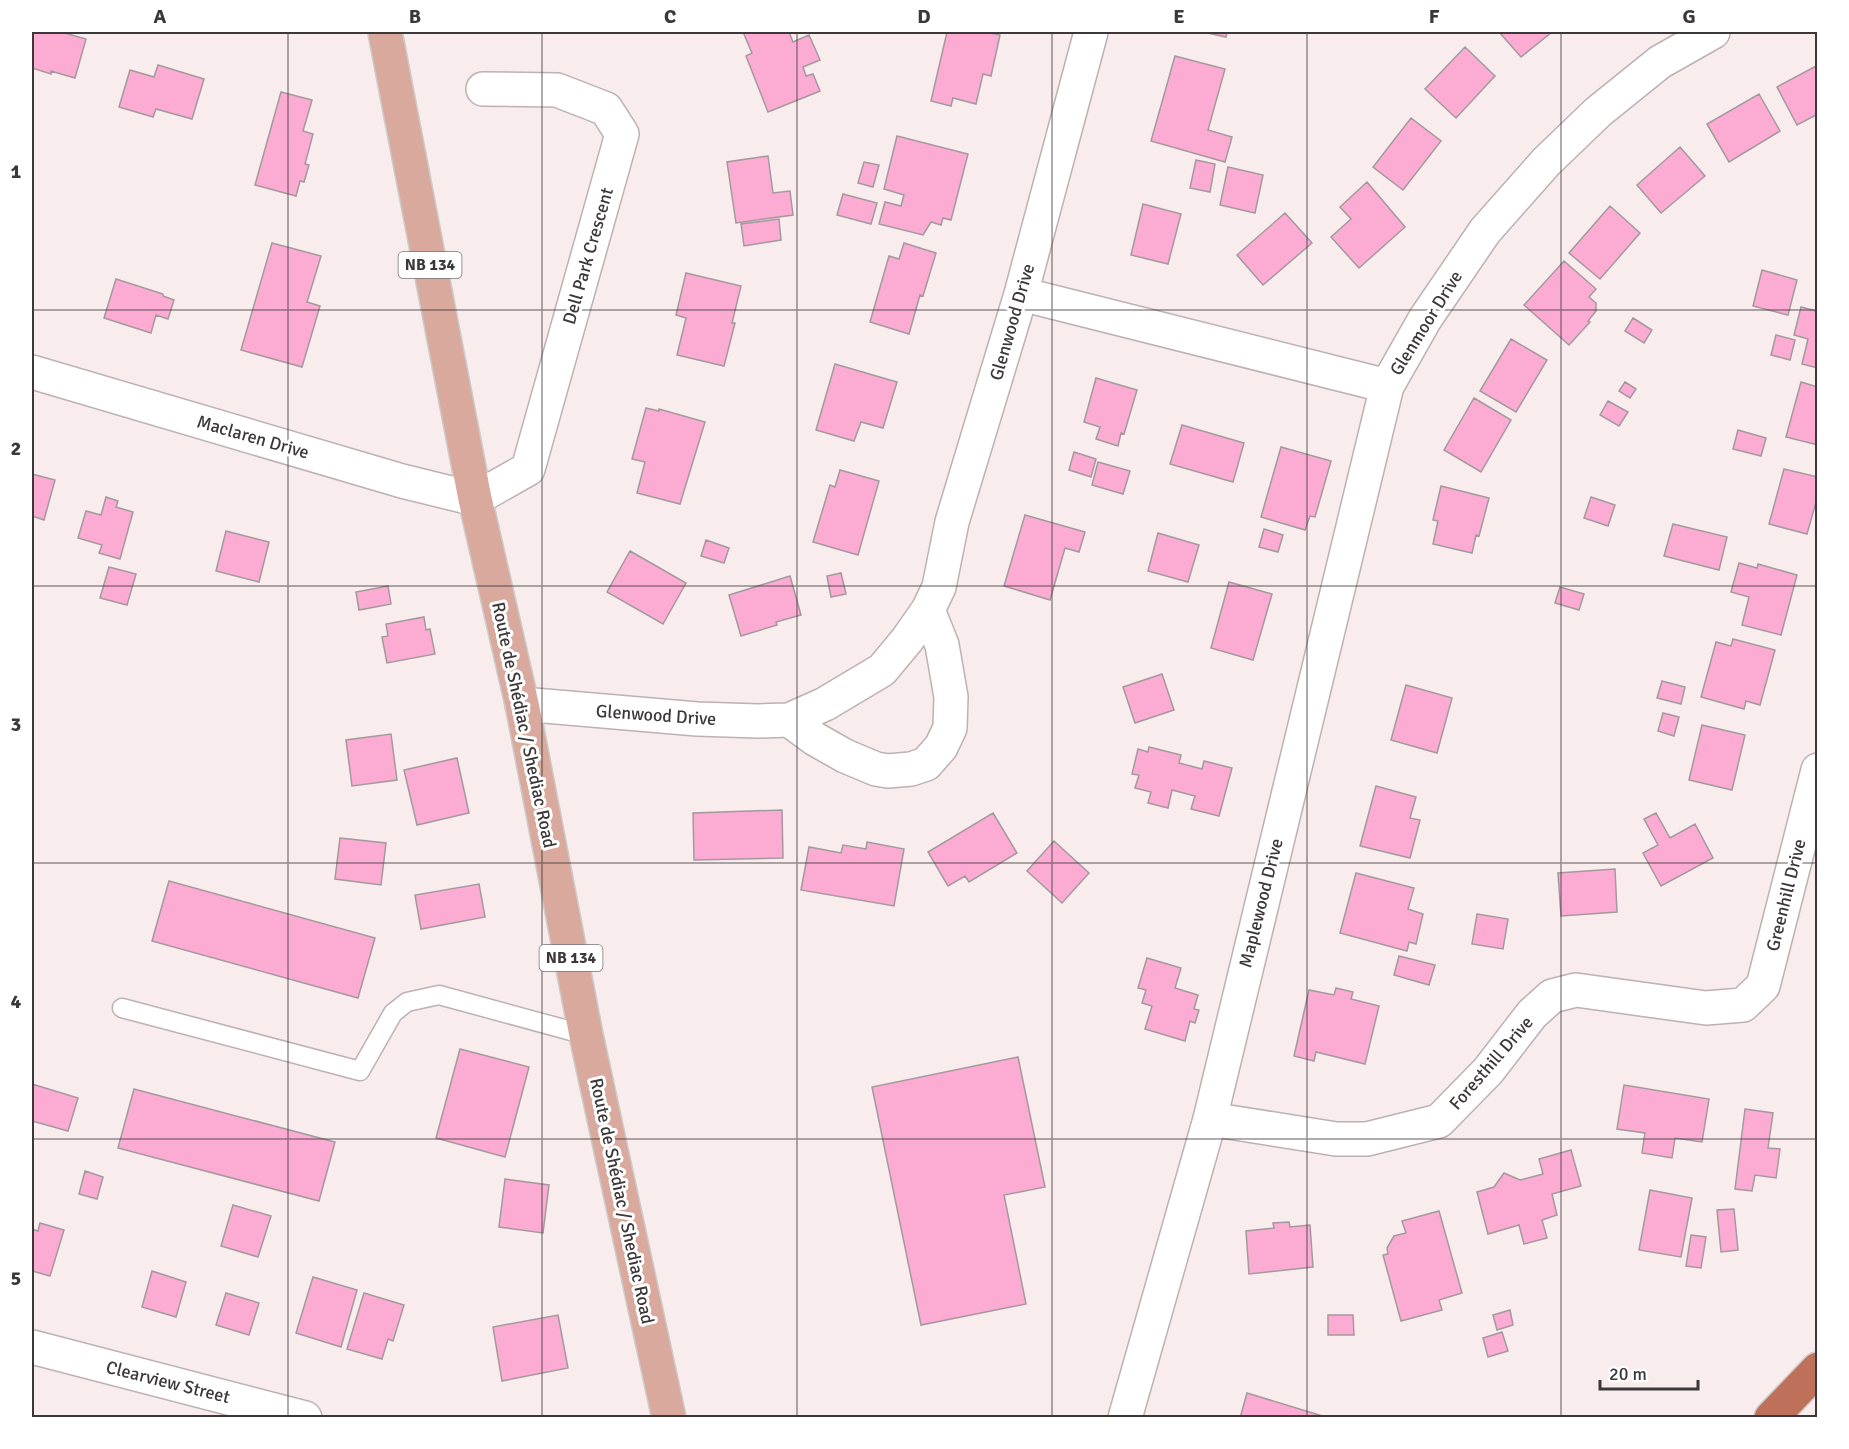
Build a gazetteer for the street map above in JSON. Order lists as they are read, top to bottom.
{
  "streets": {
    "main road": ["NB 134", "Route de Shédiac / Shediac Road"],
    "street": [
      "Dell Park Crescent",
      "Glenwood Drive",
      "Glenmoor Drive",
      "Maclaren Drive",
      "Greenhill Drive",
      "Maplewood Drive",
      "Foresthill Drive",
      "Clearview Street"
    ]
  },
  "crossings": [
    ["Dell Park Crescent", "Maclaren Drive"],
    ["Dell Park Crescent", "Route de Shédiac / Shediac Road"],
    ["Glenwood Drive", "Glenmoor Drive"],
    ["Glenwood Drive", "Route de Shédiac / Shediac Road"],
    ["Glenmoor Drive", "Maplewood Drive"],
    ["Maclaren Drive", "Route de Shédiac / Shediac Road"],
    ["Greenhill Drive", "Foresthill Drive"],
    ["Maplewood Drive", "Foresthill Drive"]
  ],
  "scale_bar": "20 m",
  "grid": {
    "columns": [
      "A",
      "B",
      "C",
      "D",
      "E",
      "F",
      "G"
    ],
    "rows": [
      "1",
      "2",
      "3",
      "4",
      "5"
    ]
  }
}
